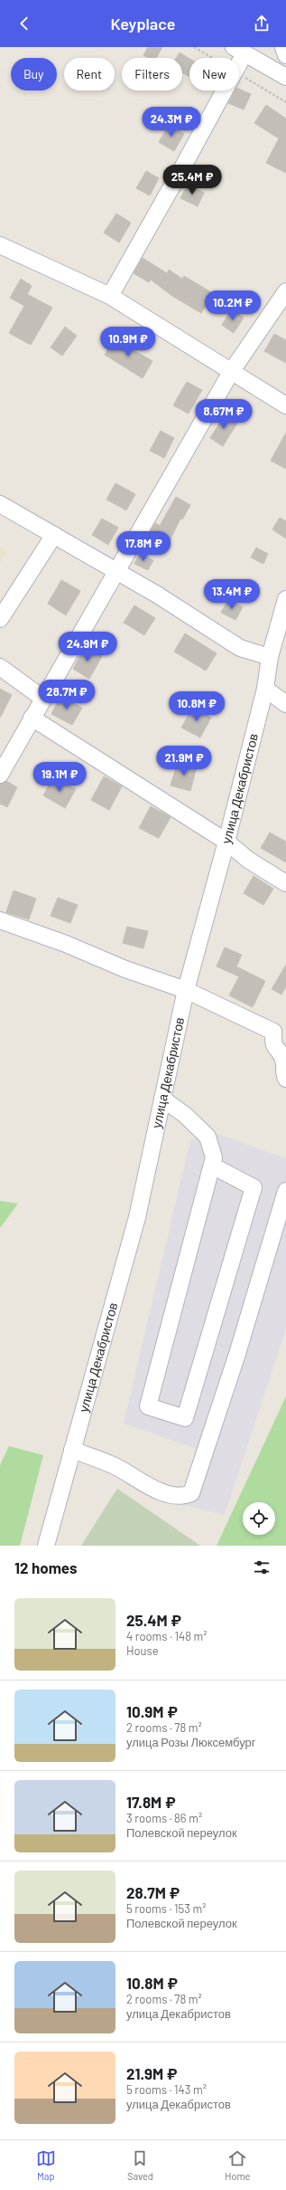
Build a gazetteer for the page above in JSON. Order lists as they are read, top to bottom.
{
  "streets": {
    "street": ["улица Декабристов"]
  },
  "page": {
    "header": "Keyplace",
    "chip": [
      "Buy",
      "Rent",
      "Filters",
      "New"
    ],
    "price": [
      "24.3M ₽",
      "25.4M ₽",
      "10.2M ₽",
      "10.9M ₽",
      "8.67M ₽",
      "17.8M ₽",
      "13.4M ₽",
      "24.9M ₽",
      "28.7M ₽",
      "10.8M ₽",
      "21.9M ₽",
      "19.1M ₽"
    ],
    "heading": "12 homes",
    "list": [
      {
        "name": "25.4M ₽",
        "note": "4 rooms · 148 m² · House"
      },
      {
        "name": "10.9M ₽",
        "note": "2 rooms · 78 m² · улица Розы Люксембург"
      },
      {
        "name": "17.8M ₽",
        "note": "3 rooms · 86 m² · Полевской переулок"
      },
      {
        "name": "28.7M ₽",
        "note": "5 rooms · 153 m² · Полевской переулок"
      },
      {
        "name": "10.8M ₽",
        "note": "2 rooms · 78 m² · улица Декабристов"
      },
      {
        "name": "21.9M ₽",
        "note": "5 rooms · 143 m² · улица Декабристов"
      }
    ],
    "tabs": ["Map", "Saved", "Home"]
  }
}
